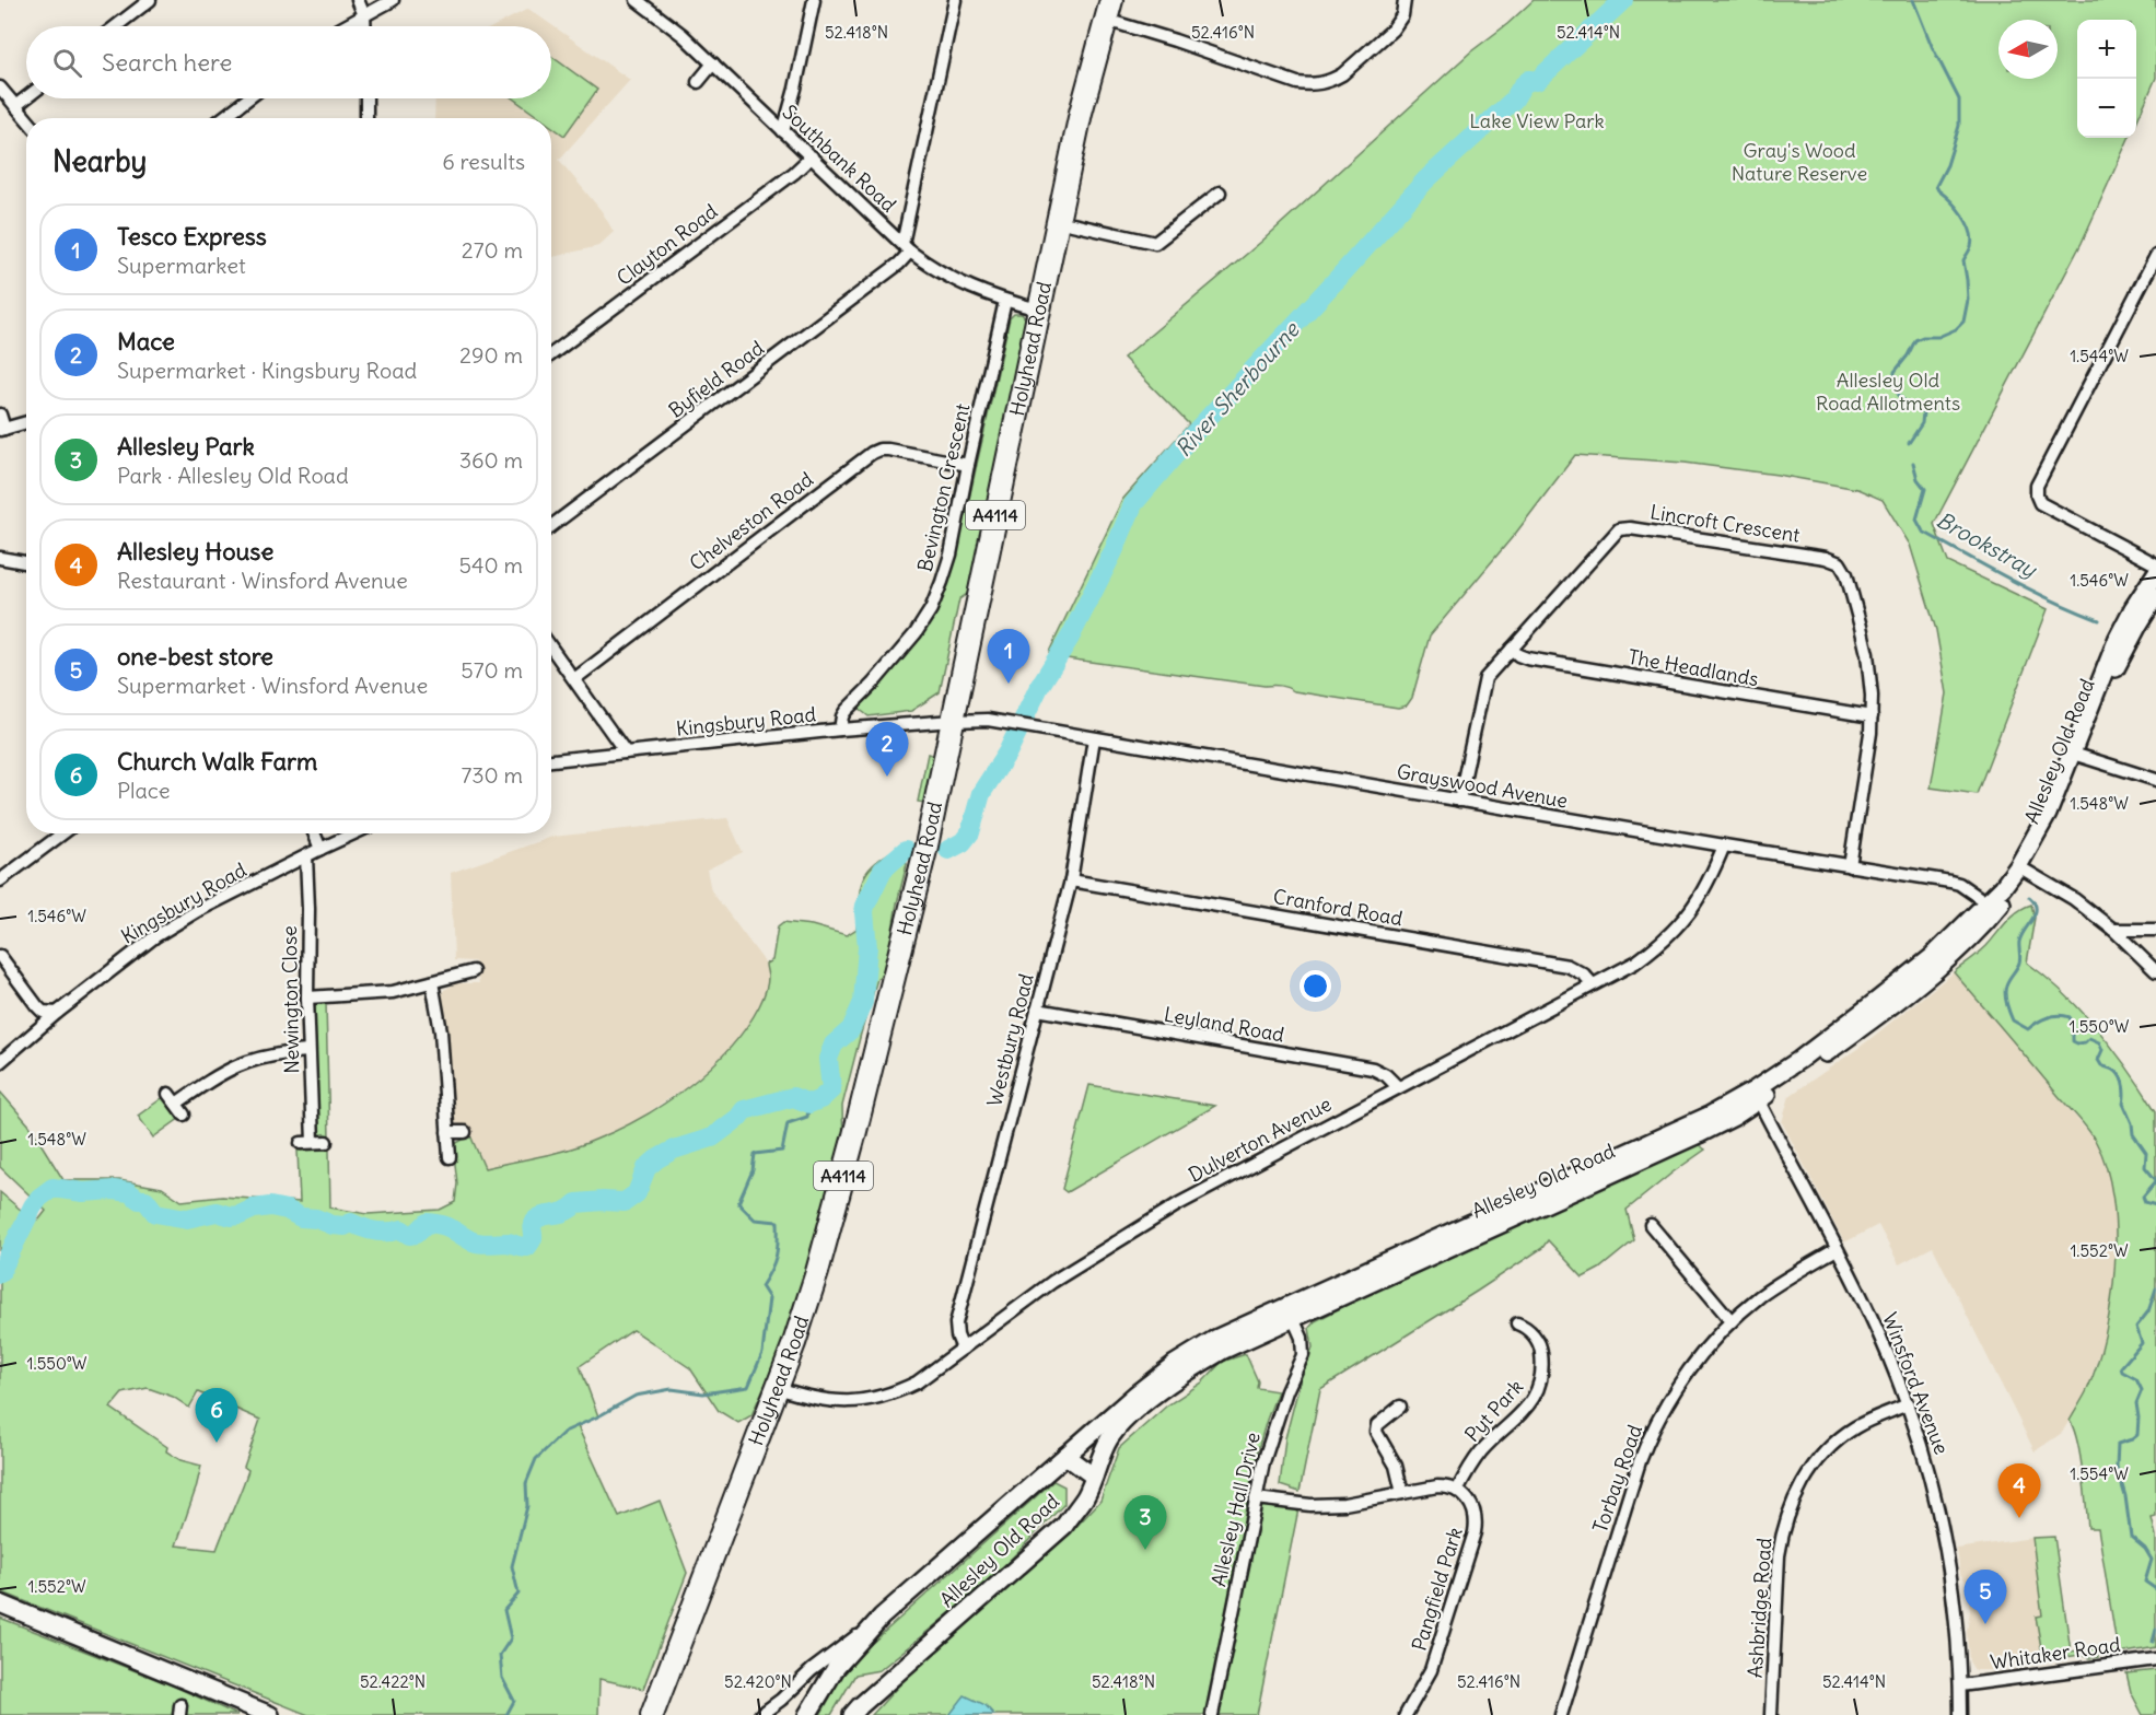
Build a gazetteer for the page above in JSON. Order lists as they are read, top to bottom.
{
  "streets": {
    "highway": ["Holyhead Road", "A4114"],
    "main road": ["Allesley Old Road"],
    "street": [
      "Southbank Road",
      "Clayton Road",
      "Byfield Road",
      "Bevington Crescent",
      "Chelveston Road",
      "Lincroft Crescent",
      "The Headlands",
      "Kingsbury Road",
      "Grayswood Avenue",
      "Cranford Road",
      "Newington Close",
      "Leyland Road",
      "Westbury Road",
      "Dulverton Avenue",
      "Winsford Avenue",
      "Pyt Park",
      "Torbay Road",
      "Allesley Hall Drive",
      "Pangfield Park",
      "Ashbridge Road",
      "Whitaker Road"
    ]
  },
  "crossings": [
    ["Southbank Road", "Clayton Road"],
    ["Southbank Road", "Holyhead Road"],
    ["Southbank Road", "Byfield Road"],
    ["Southbank Road", "Bevington Crescent"],
    ["Holyhead Road", "Kingsbury Road"],
    ["Holyhead Road", "Grayswood Avenue"],
    ["Holyhead Road", "Dulverton Avenue"],
    ["Bevington Crescent", "Chelveston Road"],
    ["Bevington Crescent", "Kingsbury Road"],
    ["Lincroft Crescent", "The Headlands"],
    ["Lincroft Crescent", "Grayswood Avenue"],
    ["Kingsbury Road", "Grayswood Avenue"],
    ["Kingsbury Road", "Newington Close"],
    ["Allesley Old Road", "Grayswood Avenue"],
    ["Allesley Old Road", "Winsford Avenue"],
    ["Allesley Old Road", "Allesley Hall Drive"],
    ["Grayswood Avenue", "Westbury Road"],
    ["Grayswood Avenue", "Dulverton Avenue"],
    ["Cranford Road", "Westbury Road"],
    ["Cranford Road", "Dulverton Avenue"],
    ["Leyland Road", "Westbury Road"],
    ["Leyland Road", "Dulverton Avenue"],
    ["Westbury Road", "Dulverton Avenue"],
    ["Winsford Avenue", "Torbay Road"],
    ["Winsford Avenue", "Ashbridge Road"],
    ["Winsford Avenue", "Whitaker Road"],
    ["Pyt Park", "Pangfield Park"]
  ],
  "water": ["River Sherbourne", "Brookstray"],
  "parks": ["Lake View Park", "Gray's Wood Nature Reserve", "Allesley Old Road Allotments"],
  "north": "left",
  "page": {
    "map_buttons": ["+", "−"],
    "search": "Search here",
    "heading": ["Nearby", "6 results"],
    "list": [
      {
        "mark": "1",
        "name": "Tesco Express",
        "note": "Supermarket",
        "value": "270 m"
      },
      {
        "mark": "2",
        "name": "Mace",
        "note": "Supermarket · Kingsbury Road",
        "value": "290 m"
      },
      {
        "mark": "3",
        "name": "Allesley Park",
        "note": "Park · Allesley Old Road",
        "value": "360 m"
      },
      {
        "mark": "4",
        "name": "Allesley House",
        "note": "Restaurant · Winsford Avenue",
        "value": "540 m"
      },
      {
        "mark": "5",
        "name": "one-best store",
        "note": "Supermarket · Winsford Avenue",
        "value": "570 m"
      },
      {
        "mark": "6",
        "name": "Church Walk Farm",
        "note": "Place",
        "value": "730 m"
      }
    ],
    "pins": [
      "1",
      "2",
      "6",
      "4",
      "3",
      "5"
    ]
  },
  "coordinates": [
    "52.418°N",
    "52.416°N",
    "52.414°N",
    "1.544°W",
    "1.546°W",
    "1.548°W",
    "1.550°W",
    "1.552°W",
    "1.554°W",
    "52.422°N",
    "52.420°N"
  ]
}
